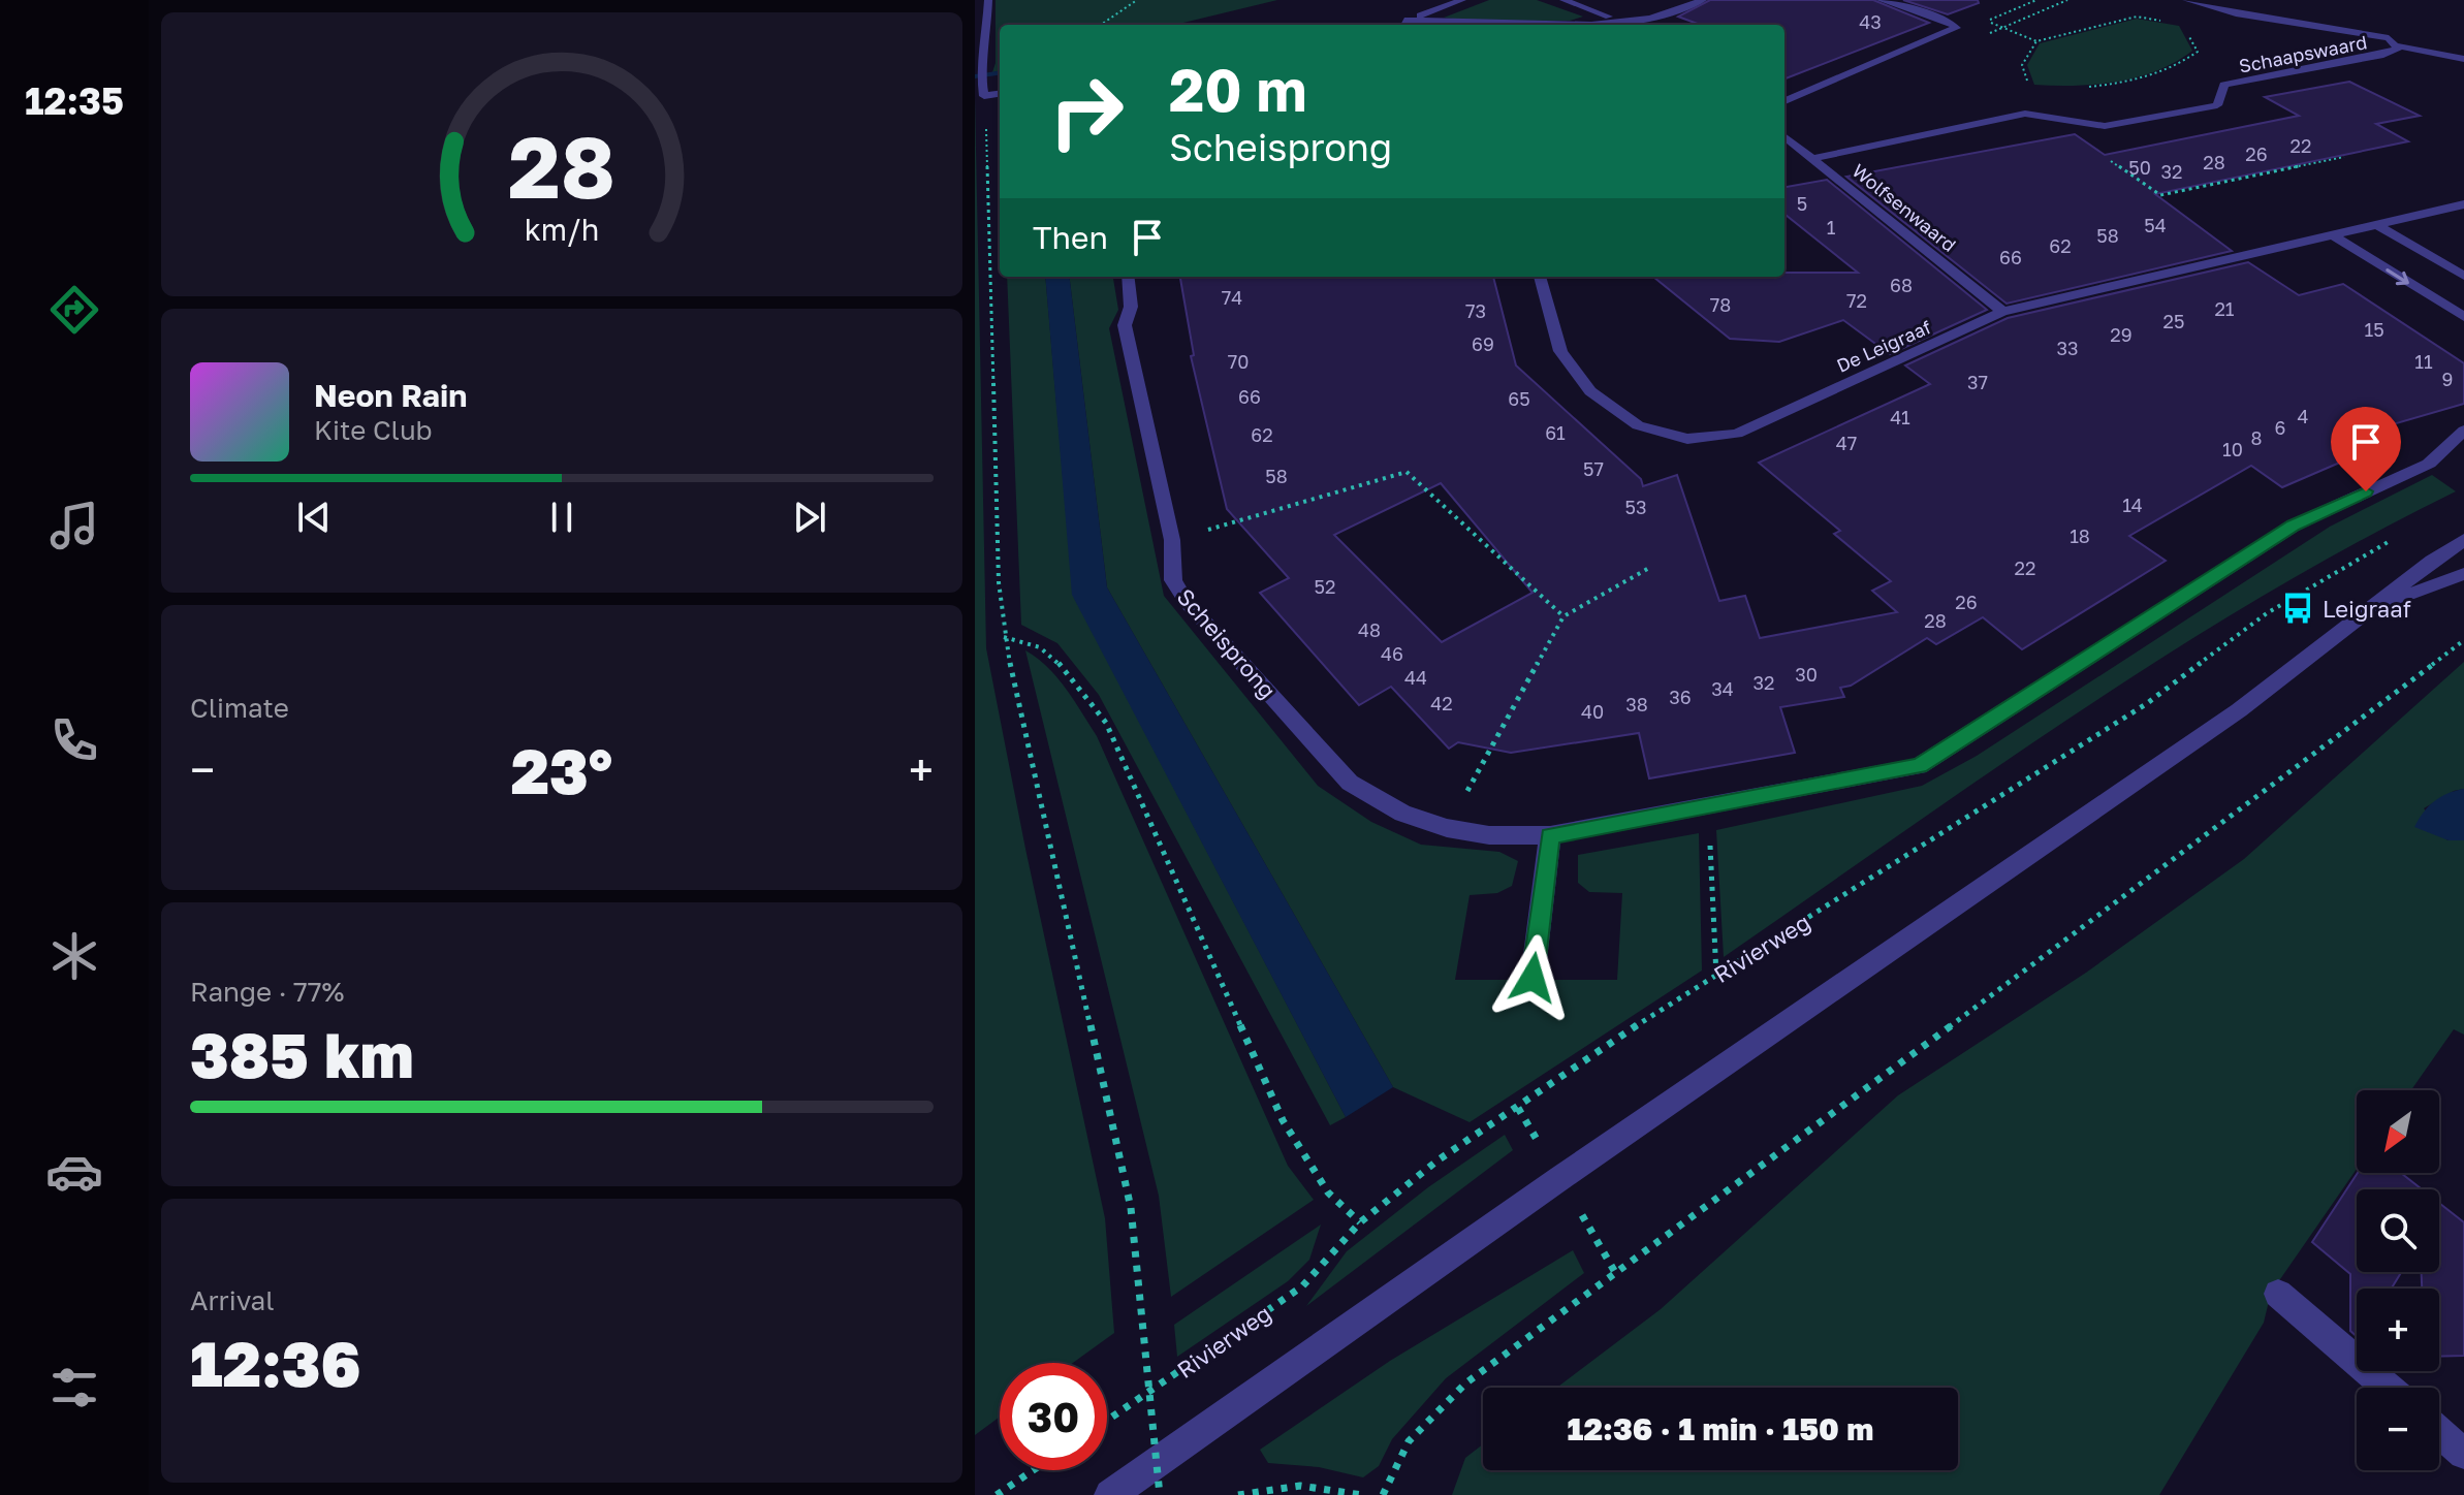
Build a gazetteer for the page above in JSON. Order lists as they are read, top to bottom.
{
  "streets": {
    "street": [
      "Schaapswaard",
      "Wolfsenwaard",
      "De Leigraaf",
      "Scheisprong"
    ],
    "path": ["Rivierweg"]
  },
  "crossings": [
    ["Schaapswaard", "Wolfsenwaard"],
    ["Wolfsenwaard", "De Leigraaf"]
  ],
  "places": {
    "bus stop": ["Leigraaf"]
  },
  "house_numbers": [
    "43",
    "22",
    "26",
    "28",
    "50",
    "32",
    "5",
    "54",
    "1",
    "58",
    "62",
    "66",
    "68",
    "74",
    "72",
    "78",
    "21",
    "73",
    "25",
    "15",
    "29",
    "69",
    "33",
    "70",
    "11",
    "9",
    "37",
    "66",
    "65",
    "4",
    "41",
    "6",
    "61",
    "62",
    "8",
    "47",
    "10",
    "57",
    "58",
    "14",
    "53",
    "18",
    "22",
    "52",
    "26",
    "28",
    "48",
    "46",
    "30",
    "44",
    "32",
    "34",
    "36",
    "42",
    "38",
    "40"
  ],
  "north": "bottom left",
  "page": {
    "tabs": "12:35",
    "turn": ["20 m", "Scheisprong"],
    "then": "Then",
    "song": ["Neon Rain", "Kite Club"],
    "tile": [
      "Climate",
      ["Range · 77%", "385 km"],
      ["Arrival", "12:36"]
    ],
    "heat": ["−", "23°", "+"],
    "map_buttons": ["+", "−"],
    "limit": "30",
    "trip": "12:36 · 1 min · 150 m",
    "gauge": ["28", "km/h"]
  }
}
